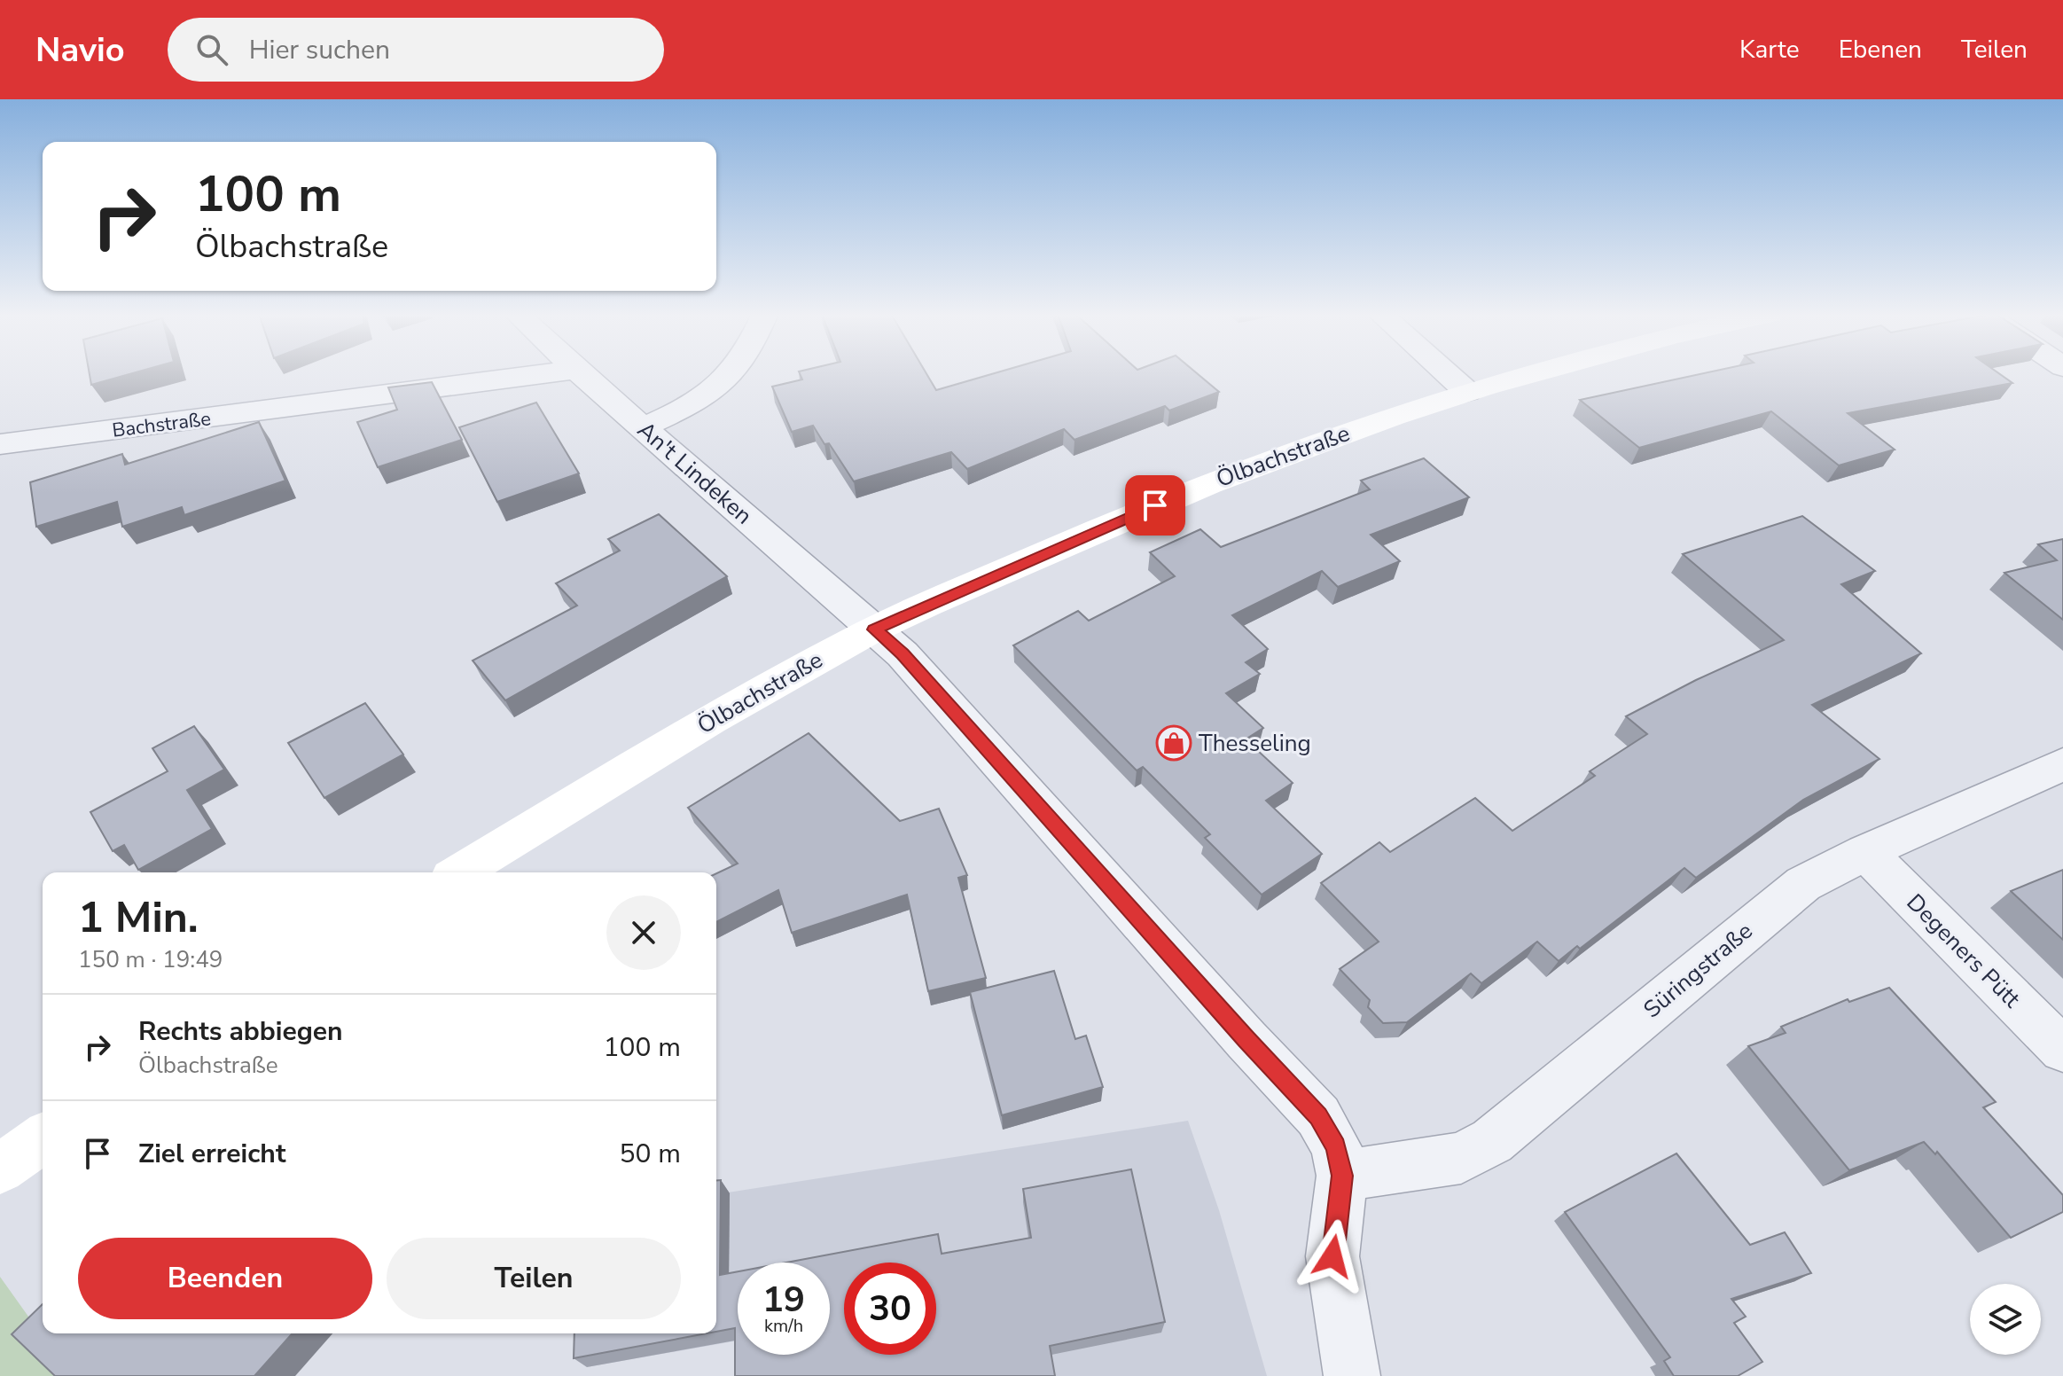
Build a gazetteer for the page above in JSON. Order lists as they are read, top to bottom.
{
  "streets": {
    "street": [
      "Bachstraße",
      "Ölbachstraße",
      "An't Lindeken",
      "Degeners Pütt",
      "Süringstraße"
    ]
  },
  "crossings": [
    ["Ölbachstraße", "An't Lindeken"],
    ["An't Lindeken", "Süringstraße"],
    ["Degeners Pütt", "Süringstraße"]
  ],
  "places": {
    "shop": ["Thesseling"]
  },
  "page": {
    "header": "Navio",
    "search": "Hier suchen",
    "nav": ["Karte", "Ebenen", "Teilen"],
    "turn": ["100 m", "Ölbachstraße"],
    "heading": ["1 Min.", "150 m · 19:49"],
    "list": [
      {
        "name": "Rechts abbiegen",
        "note": "Ölbachstraße",
        "value": "100 m"
      },
      {
        "name": "Ziel erreicht",
        "value": "50 m"
      }
    ],
    "buttons": ["Beenden", "Teilen"],
    "speed": "19 km/h",
    "limit": "30"
  }
}
